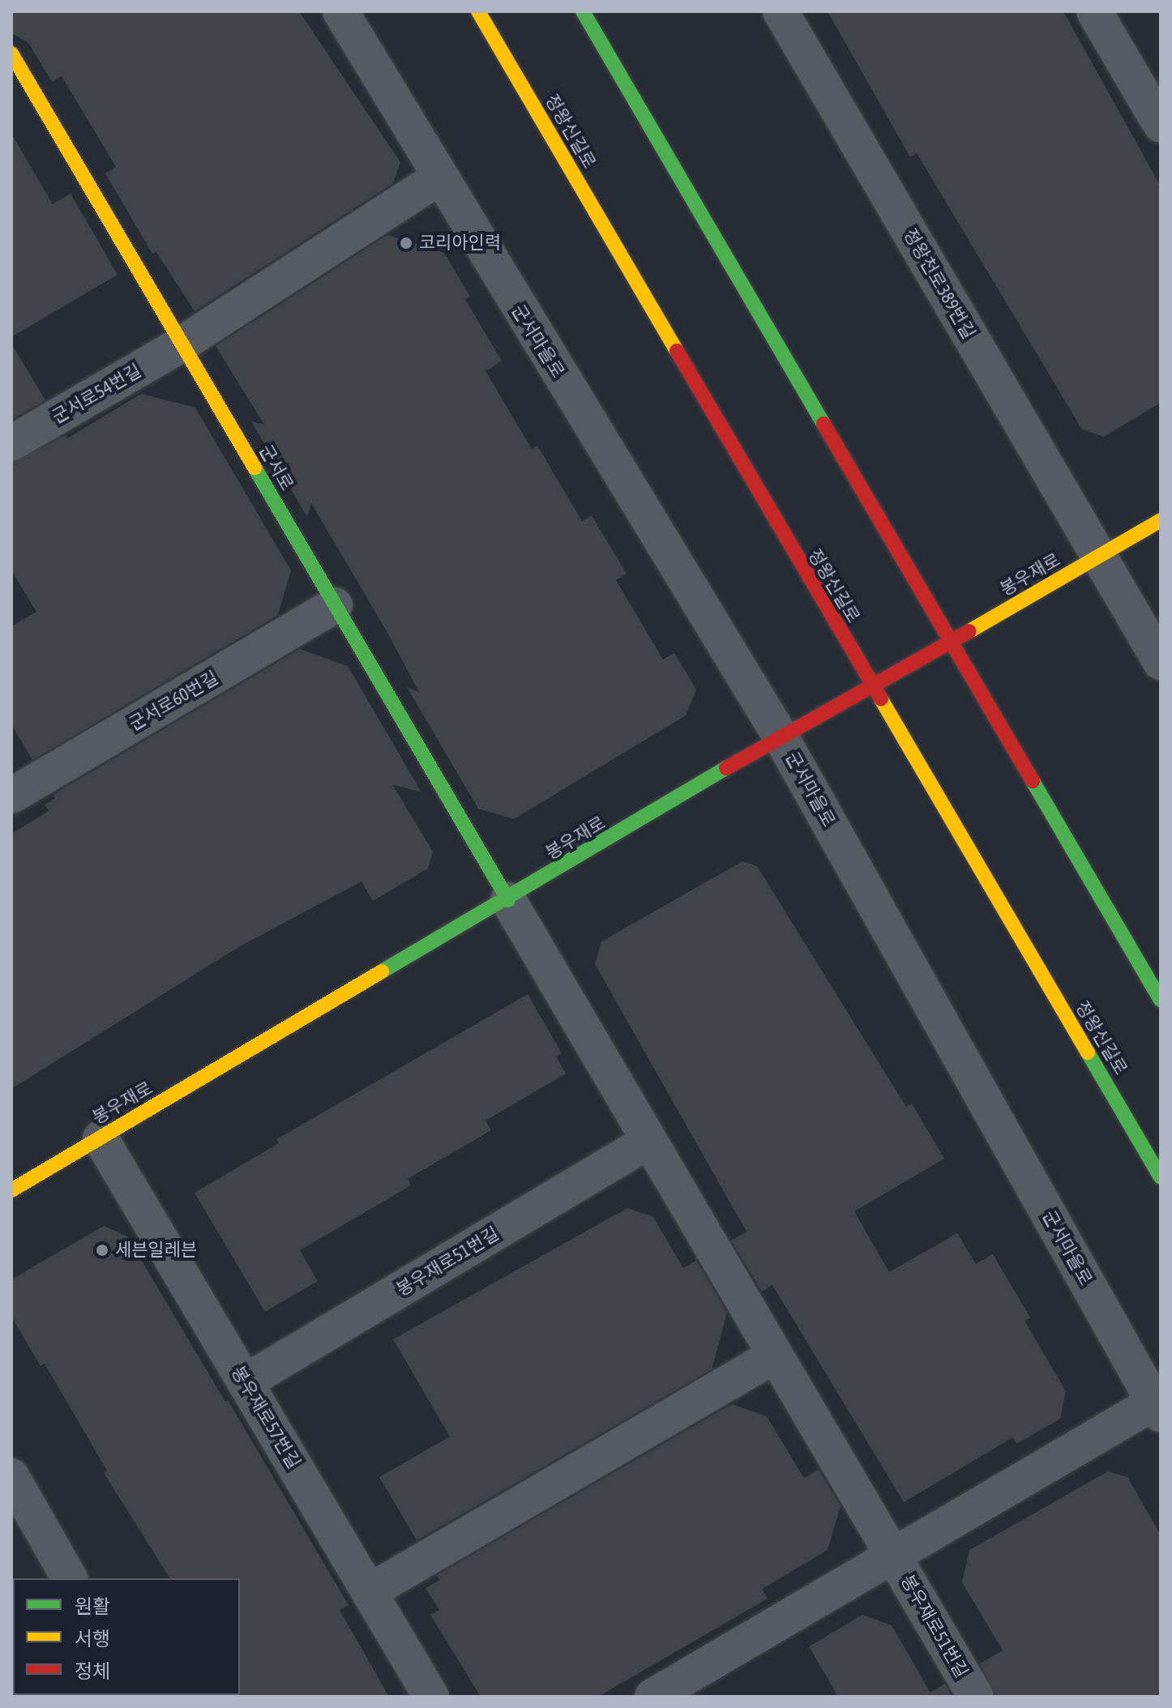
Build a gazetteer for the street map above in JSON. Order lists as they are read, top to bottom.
{
  "streets": {
    "street": [
      "정왕신길로",
      "정왕천로389번길",
      "군서마을로",
      "군서로54번길",
      "군서로",
      "봉우재로",
      "군서로60번길",
      "봉우재로51번길",
      "봉우재로57번길"
    ]
  },
  "crossings": [
    ["정왕신길로", "봉우재로"],
    ["정왕천로389번길", "봉우재로"],
    ["군서마을로", "봉우재로"],
    ["군서로54번길", "군서로"],
    ["군서로", "봉우재로"],
    ["군서로", "군서로60번길"],
    ["군서로", "봉우재로51번길"],
    ["봉우재로", "봉우재로51번길"],
    ["봉우재로", "봉우재로57번길"],
    ["봉우재로51번길", "봉우재로57번길"]
  ],
  "places": ["코리아인력", "세븐일레븐"],
  "legend": ["원활", "서행", "정체"]
}
